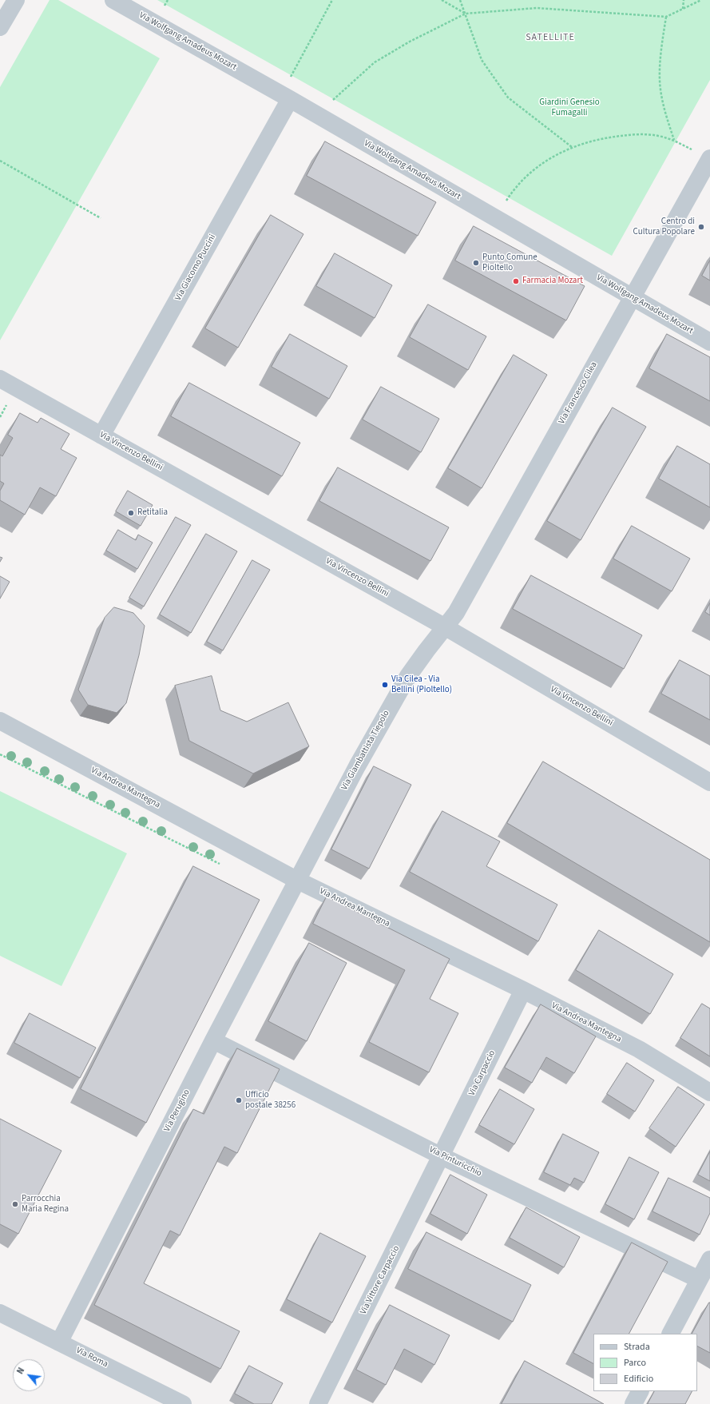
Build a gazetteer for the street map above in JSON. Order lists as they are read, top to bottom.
{
  "streets": {
    "street": [
      "Via Wolfgang Amadeus Mozart",
      "Via Giacomo Puccini",
      "Via Francesco Cilea",
      "Via Vincenzo Bellini",
      "Via Giambattista Tiepolo",
      "Via Andrea Mantegna",
      "Via Carpaccio",
      "Via Perugino",
      "Via Pinturicchio",
      "Via Vittore Carpaccio",
      "Via Roma"
    ]
  },
  "crossings": [
    ["Via Wolfgang Amadeus Mozart", "Via Giacomo Puccini"],
    ["Via Wolfgang Amadeus Mozart", "Via Francesco Cilea"],
    ["Via Giacomo Puccini", "Via Vincenzo Bellini"],
    ["Via Francesco Cilea", "Via Vincenzo Bellini"],
    ["Via Francesco Cilea", "Via Giambattista Tiepolo"],
    ["Via Vincenzo Bellini", "Via Giambattista Tiepolo"],
    ["Via Giambattista Tiepolo", "Via Andrea Mantegna"],
    ["Via Giambattista Tiepolo", "Via Perugino"],
    ["Via Andrea Mantegna", "Via Carpaccio"],
    ["Via Andrea Mantegna", "Via Perugino"],
    ["Via Carpaccio", "Via Pinturicchio"],
    ["Via Carpaccio", "Via Vittore Carpaccio"],
    ["Via Perugino", "Via Pinturicchio"],
    ["Via Perugino", "Via Roma"],
    ["Via Pinturicchio", "Via Vittore Carpaccio"]
  ],
  "districts": ["SATELLITE"],
  "parks": ["Giardini Genesio Fumagalli"],
  "places": [
    "Centro di Cultura Popolare",
    "Punto Comune Pioltello",
    "Farmacia Mozart",
    "Retitalia",
    "Via Cilea - Via Bellini (Pioltello)",
    "Ufficio postale 38256",
    "Parrocchia Maria Regina"
  ],
  "legend": ["Strada", "Parco", "Edificio"],
  "north": "top left"
}
